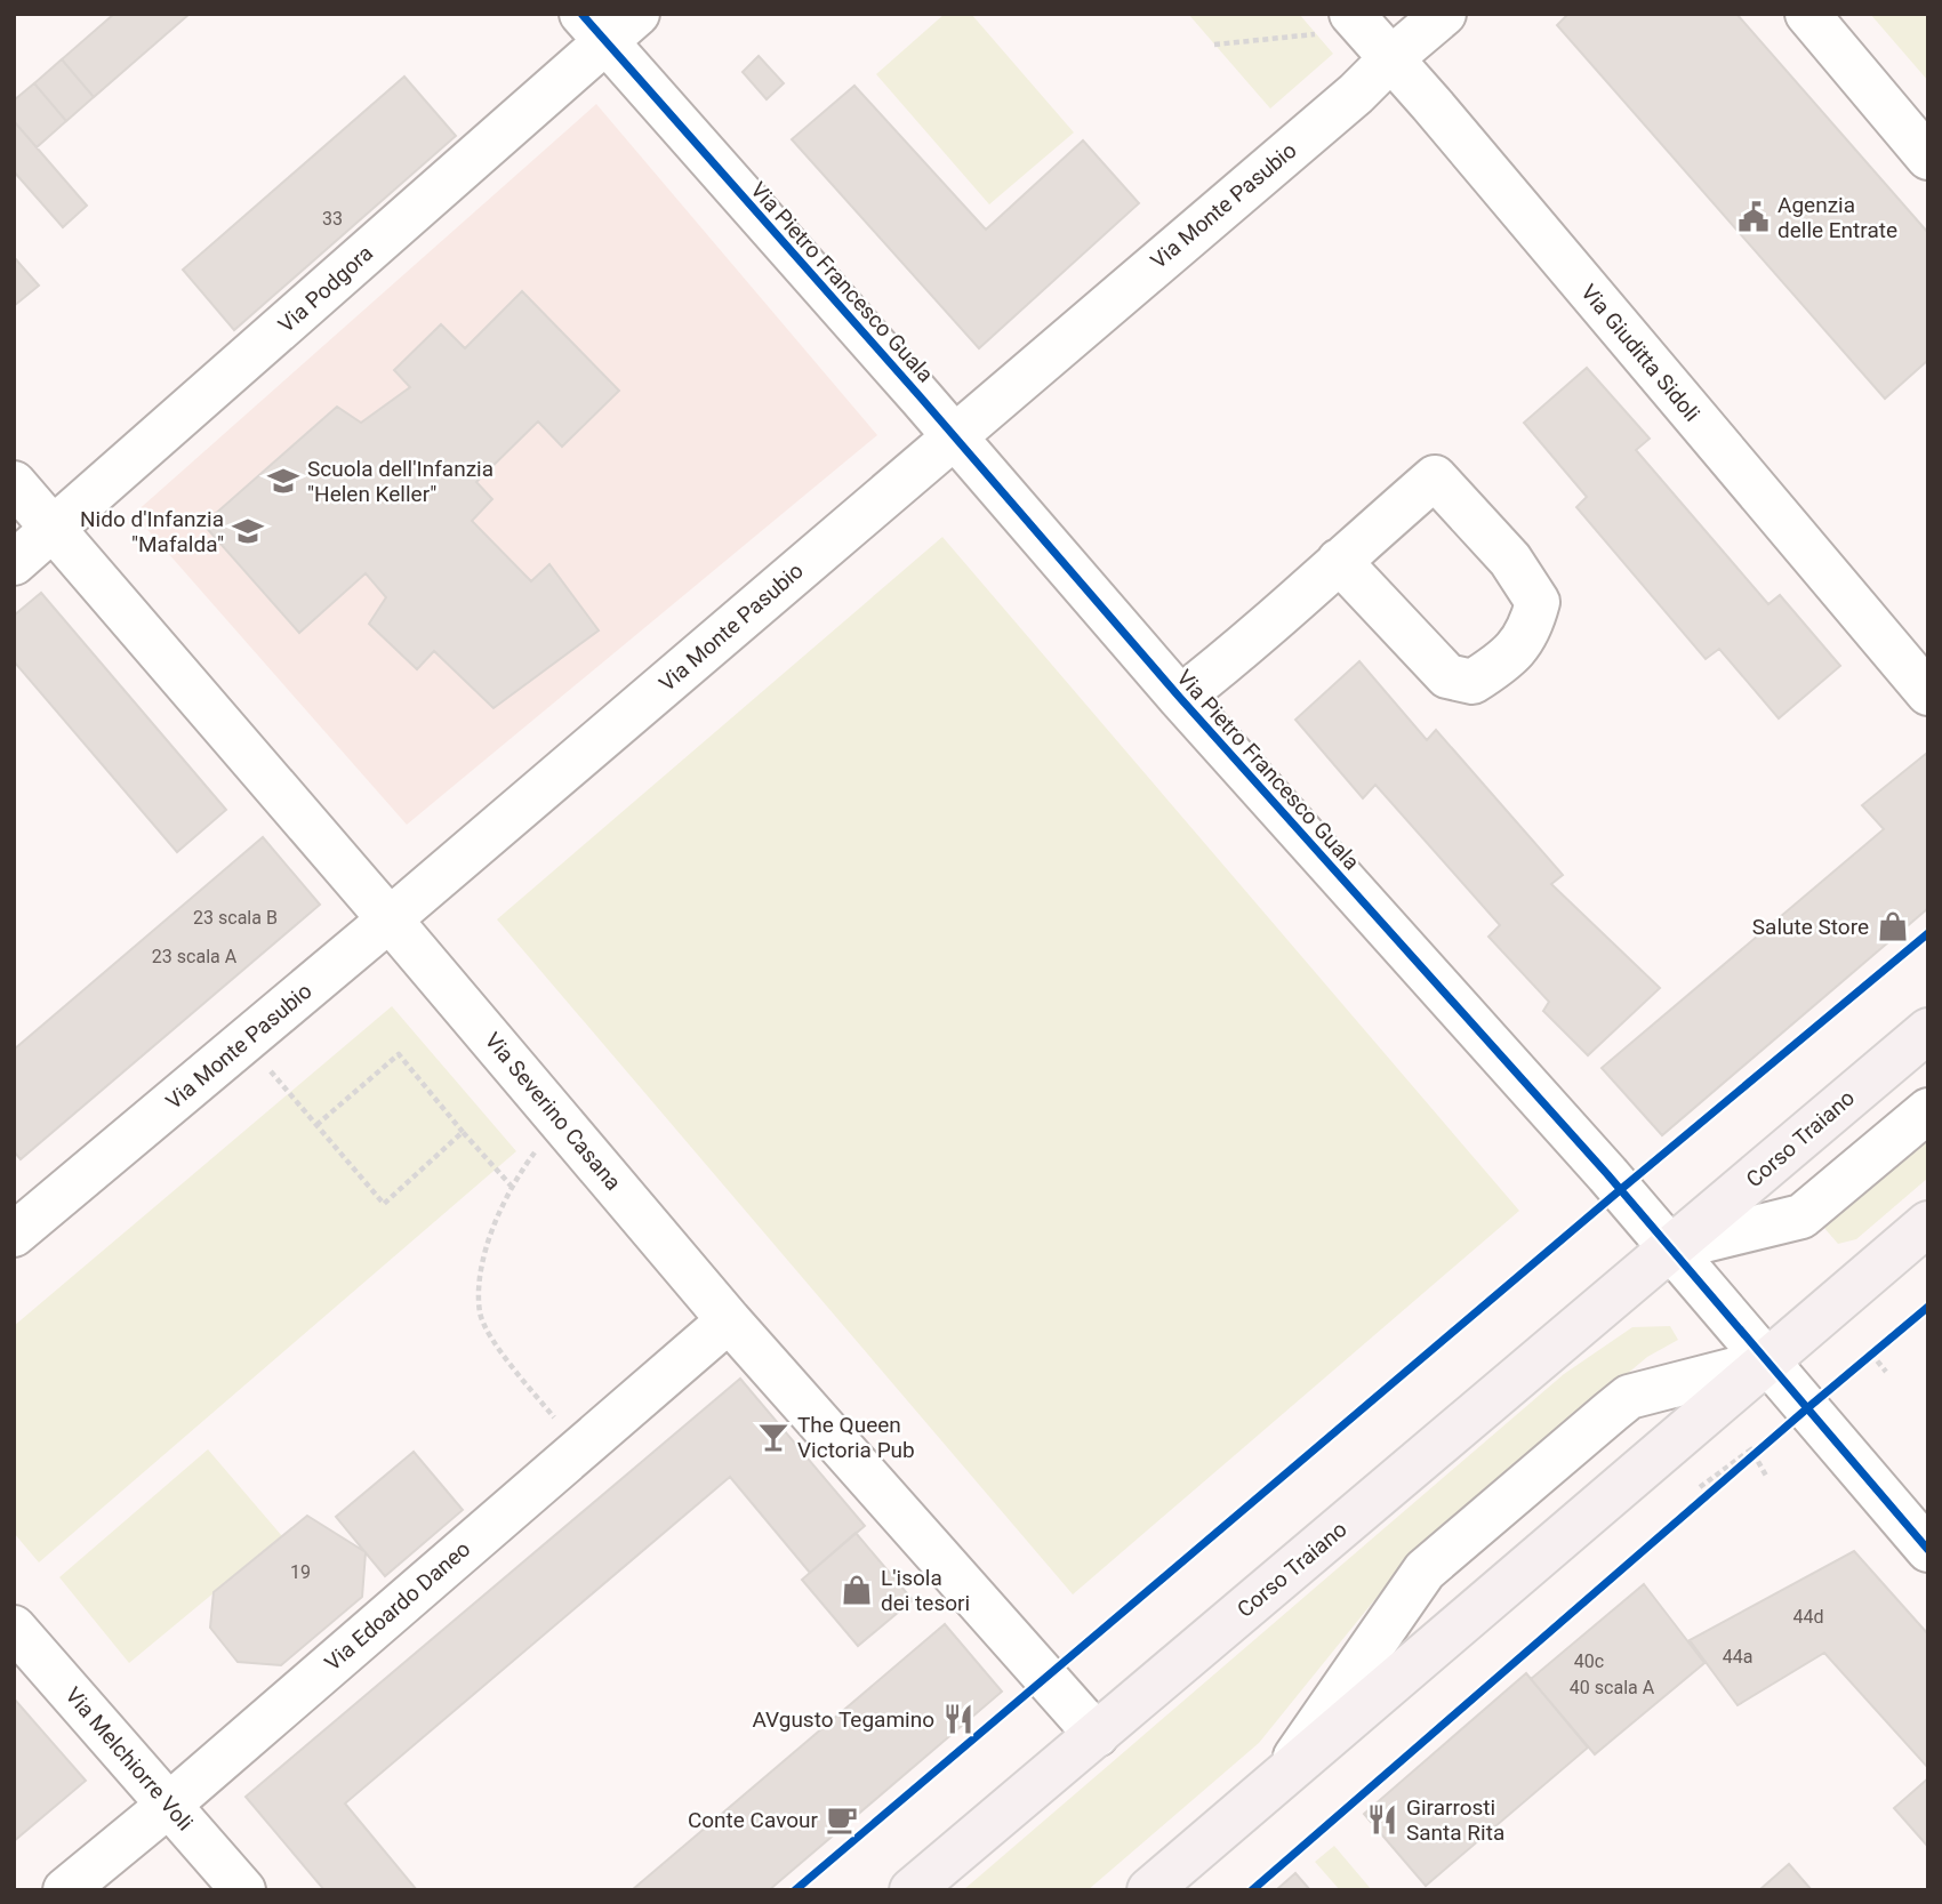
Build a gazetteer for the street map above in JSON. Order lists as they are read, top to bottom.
{
  "streets": {
    "main road": ["Corso Traiano"],
    "street": [
      "Via Monte Pasubio",
      "Via Pietro Francesco Guala",
      "Via Podgora",
      "Via Giuditta Sidoli",
      "Via Severino Casana",
      "Via Edoardo Daneo",
      "Via Melchiorre Voli"
    ]
  },
  "crossings": [
    ["Via Monte Pasubio", "Via Pietro Francesco Guala"],
    ["Via Monte Pasubio", "Via Giuditta Sidoli"],
    ["Via Monte Pasubio", "Via Severino Casana"],
    ["Via Pietro Francesco Guala", "Via Podgora"],
    ["Via Pietro Francesco Guala", "Corso Traiano"],
    ["Via Podgora", "Via Severino Casana"],
    ["Via Severino Casana", "Corso Traiano"],
    ["Via Severino Casana", "Via Edoardo Daneo"],
    ["Via Edoardo Daneo", "Via Melchiorre Voli"]
  ],
  "places": {
    "public building": ["Agenzia delle Entrate"],
    "school or university": ["Scuola dell'Infanzia \"Helen Keller\"", "Nido d'Infanzia \"Mafalda\""],
    "shop": ["Salute Store", "L'isola dei tesori"],
    "bar": ["The Queen Victoria Pub"],
    "restaurant": ["AVgusto Tegamino", "Girarrosti Santa Rita"],
    "cafe": ["Conte Cavour"]
  },
  "house_numbers": [
    "33",
    "23 scala B",
    "23 scala A",
    "19",
    "44d",
    "44a",
    "40c",
    "40 scala A"
  ]
}
